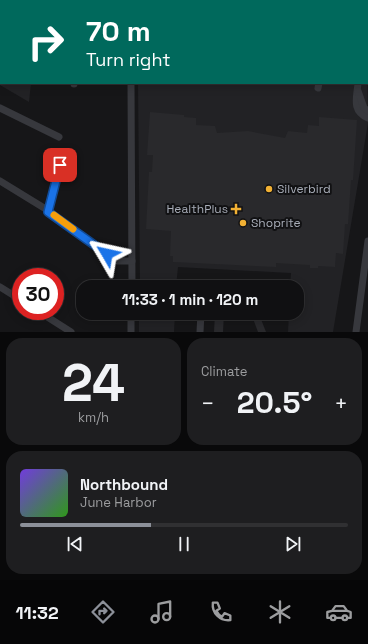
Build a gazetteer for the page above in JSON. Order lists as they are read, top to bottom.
{
  "places": {
    "other": ["Silverbird", "Shoprite"],
    "health": ["HealthPlus"]
  },
  "page": {
    "turn": ["70 m", "Turn right"],
    "limit": "30",
    "trip": "11:33 · 1 min · 120 m",
    "tile": [
      ["24", "km/h"],
      "Climate"
    ],
    "heat": ["−", "20.5°", "+"],
    "song": ["Northbound", "June Harbor"],
    "tabs": "11:32"
  }
}
